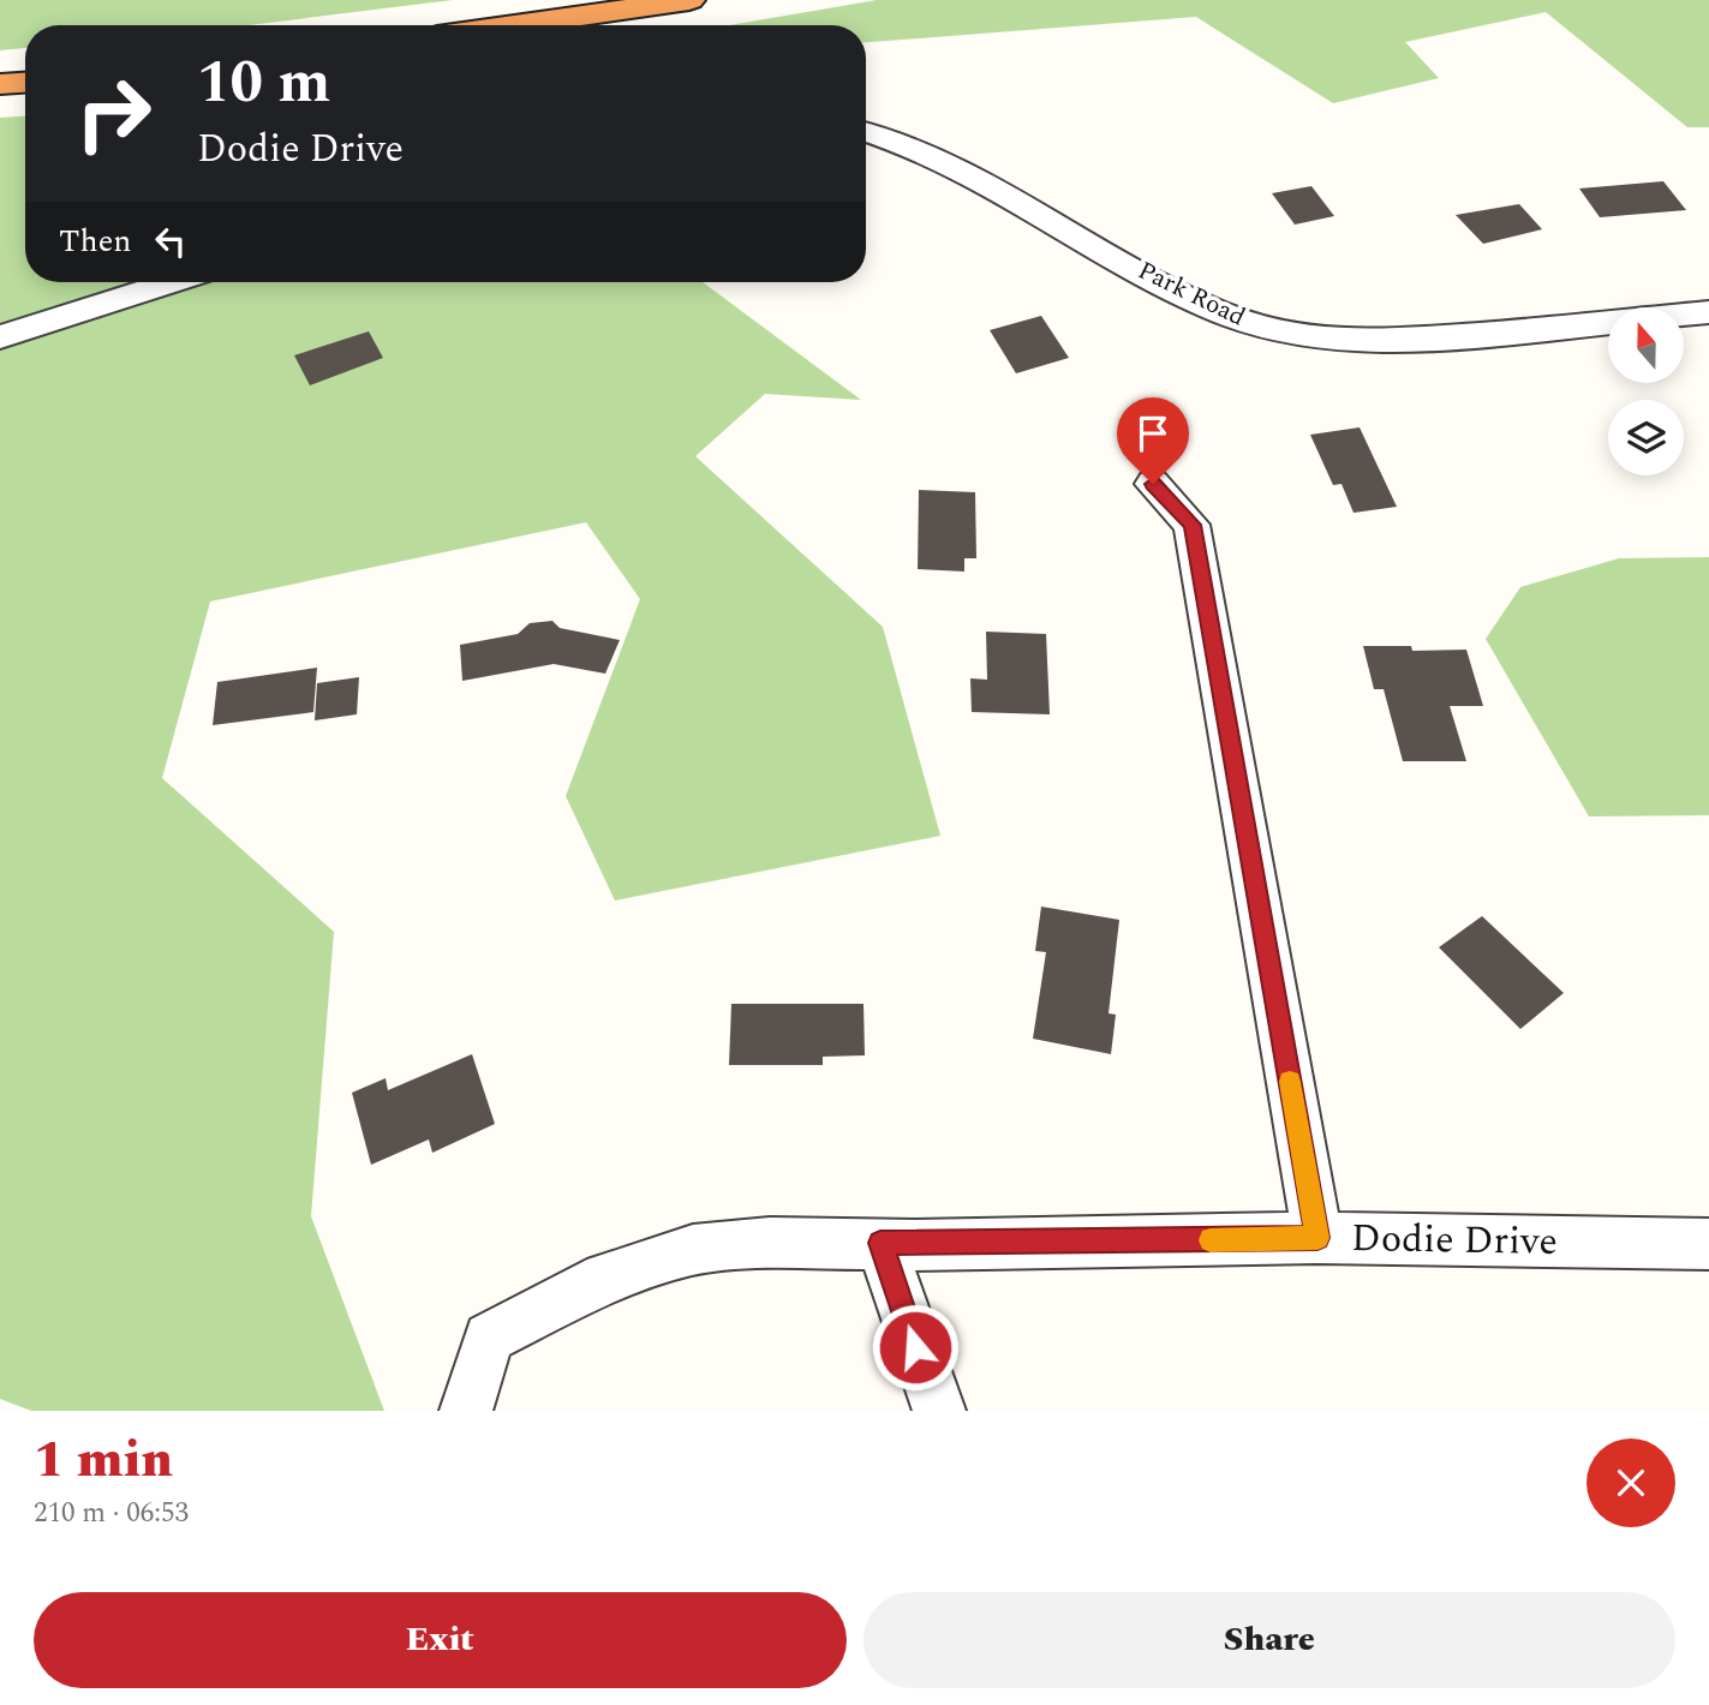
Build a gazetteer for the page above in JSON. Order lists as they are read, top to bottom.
{
  "streets": {
    "street": ["Park Road", "Dodie Drive"]
  },
  "north": "top",
  "page": {
    "turn": ["10 m", "Dodie Drive"],
    "then": "Then",
    "heading": ["1 min", "210 m · 06:53"],
    "buttons": ["Exit", "Share"]
  }
}
